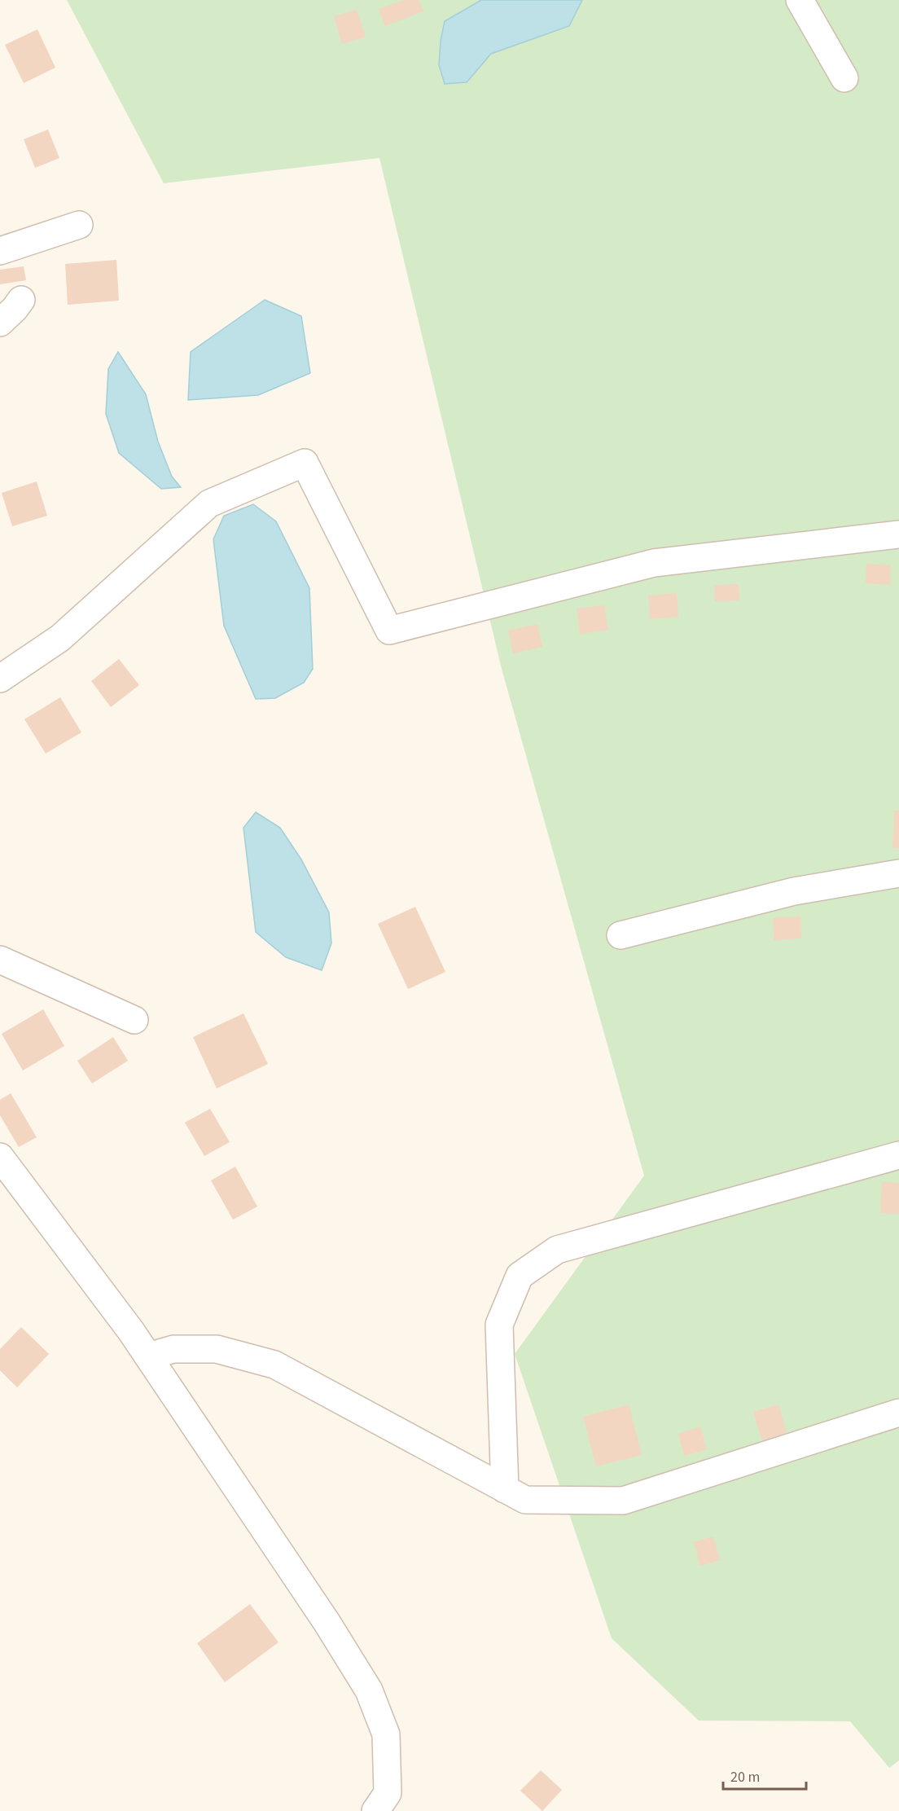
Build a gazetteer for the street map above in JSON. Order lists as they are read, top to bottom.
{
  "scale_bar": "20 m"
}
